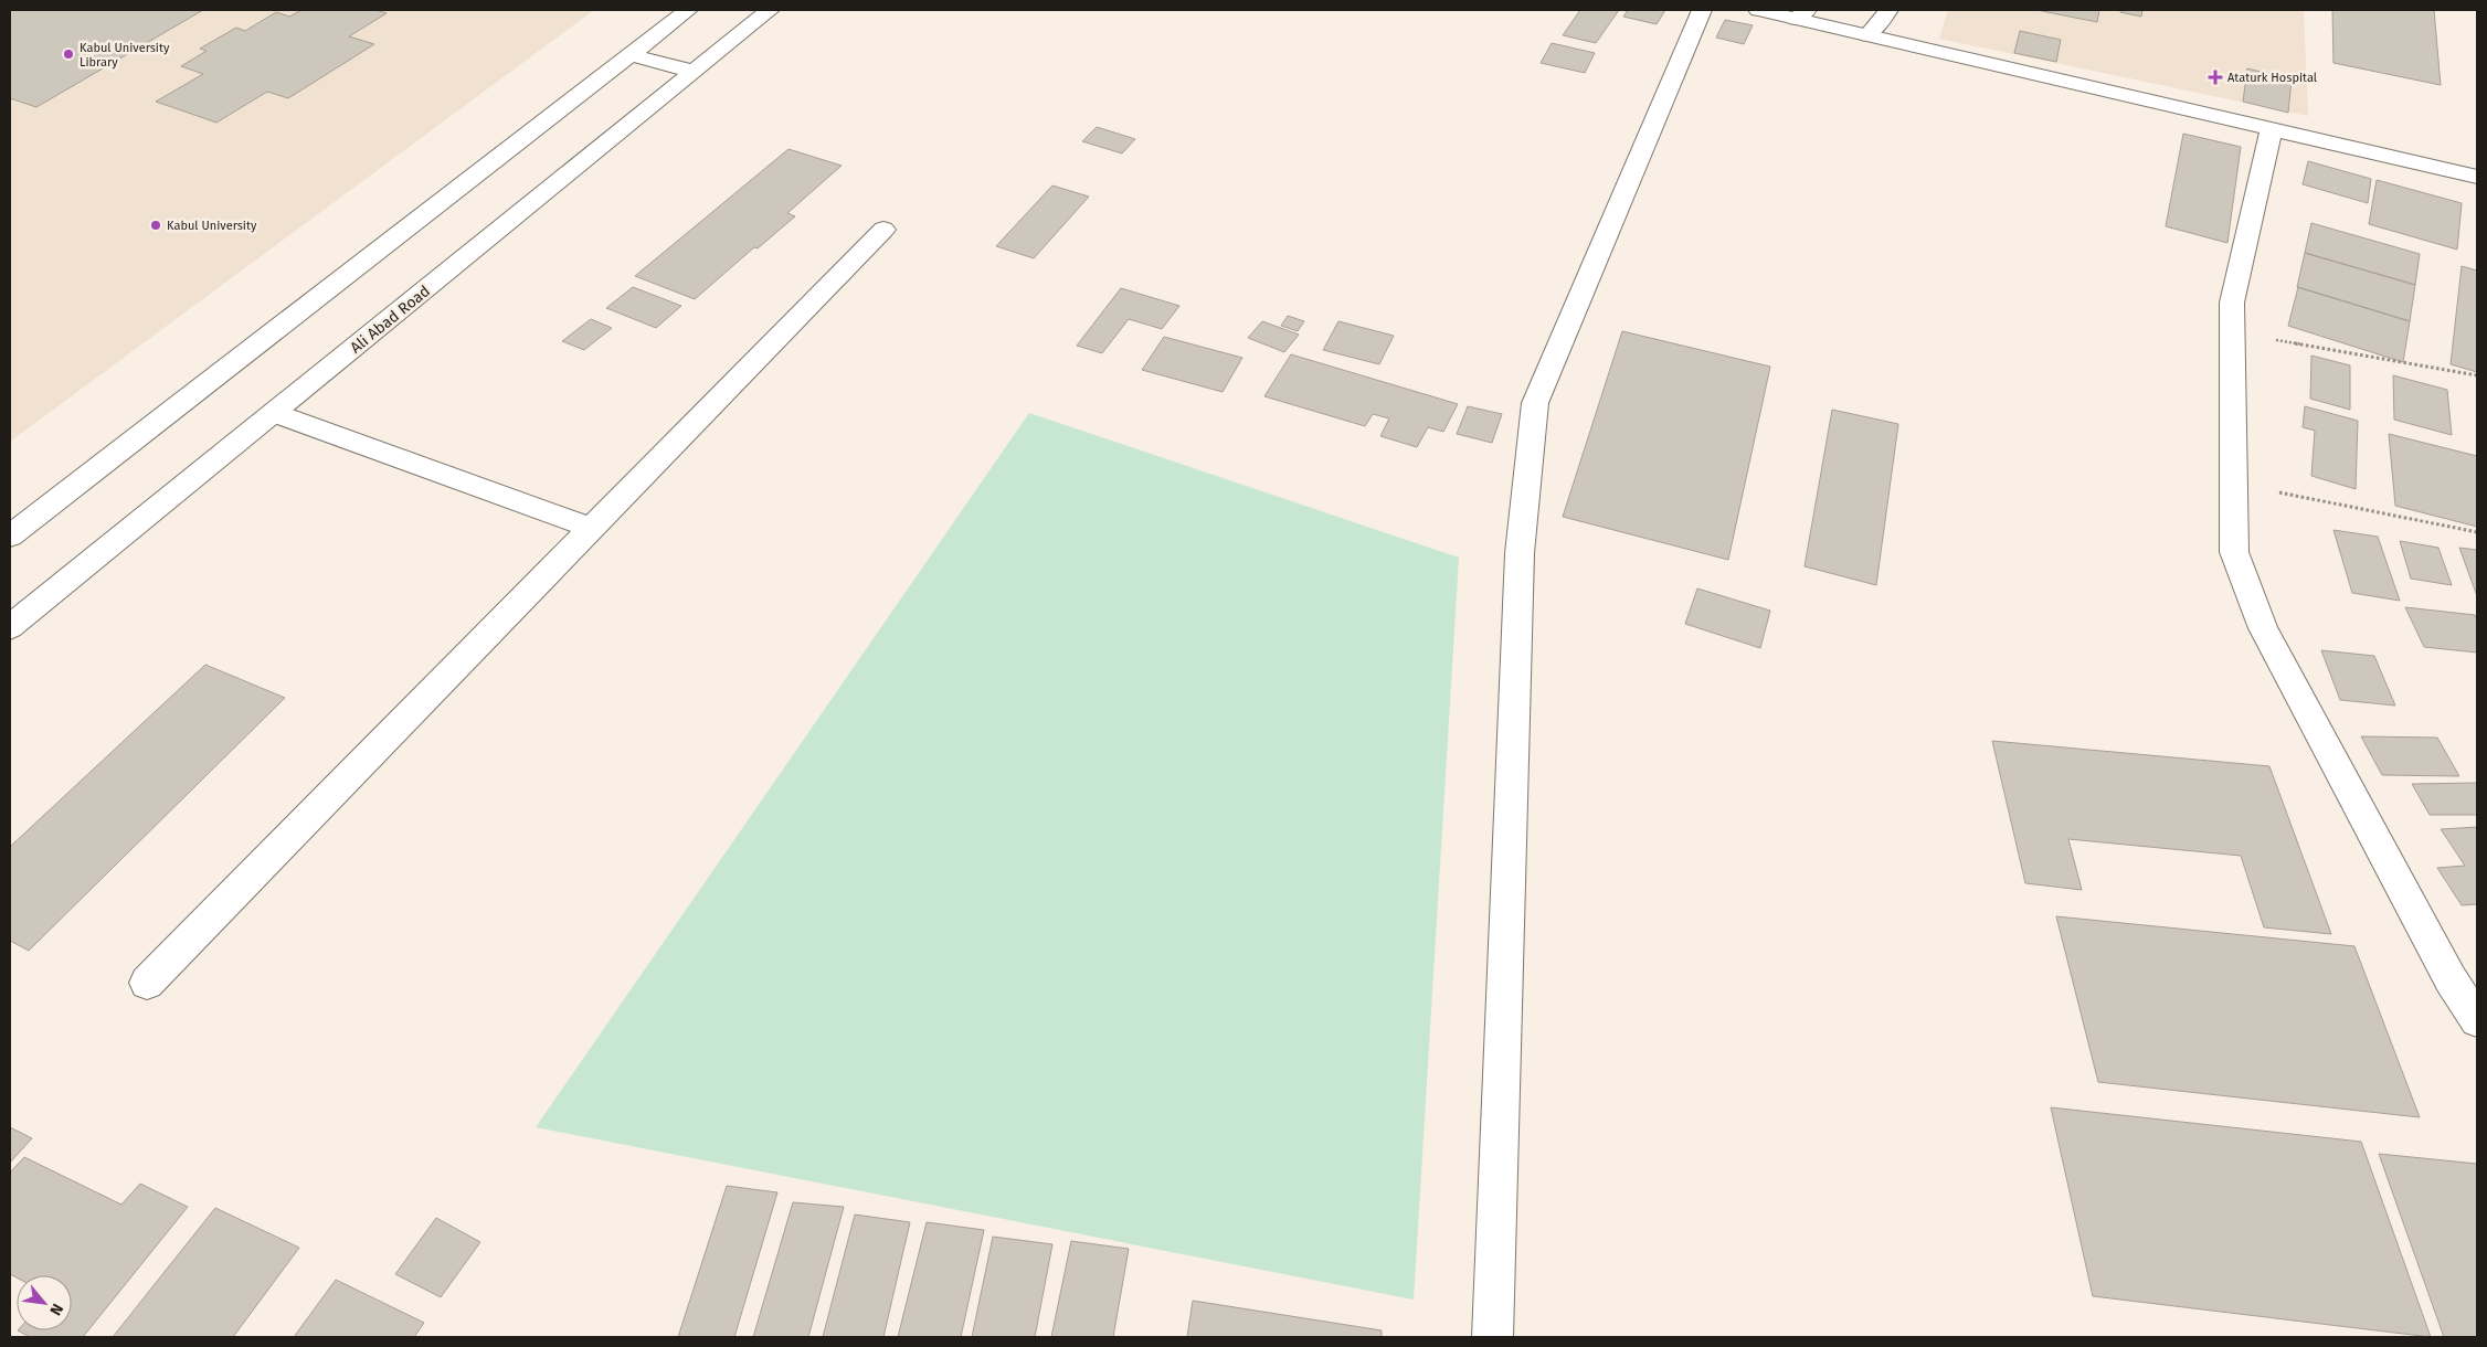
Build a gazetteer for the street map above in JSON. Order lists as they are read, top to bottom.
{
  "streets": {
    "street": ["Ali Abad Road"]
  },
  "places": {
    "other": ["Kabul University Library", "Kabul University"],
    "health": ["Ataturk Hospital"]
  },
  "north": "bottom right"
}
